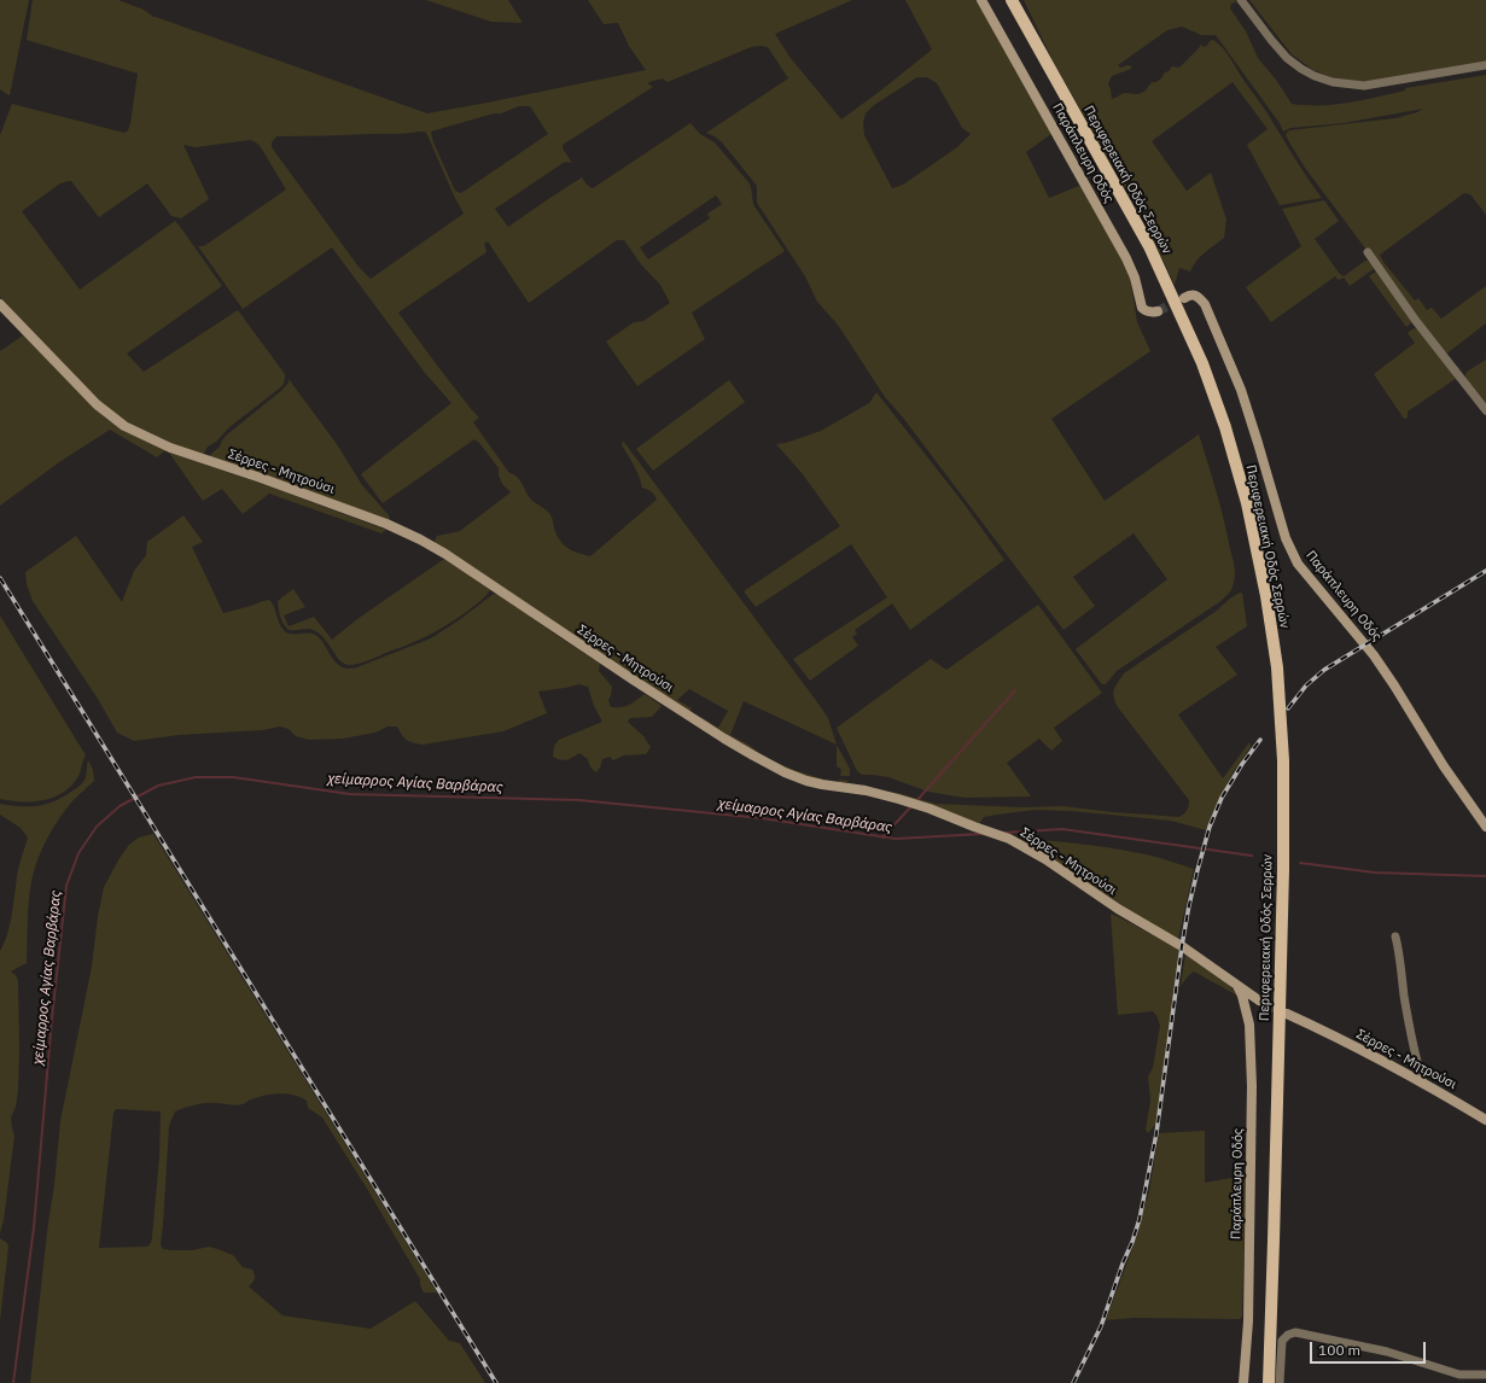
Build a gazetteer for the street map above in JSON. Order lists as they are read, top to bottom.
{
  "streets": {
    "main road": ["Περιφερειακή Οδός Σερρών"],
    "street": ["Παράπλευρη Οδός", "Σέρρες - Μητρούσι"]
  },
  "crossings": [
    ["Παράπλευρη Οδός", "Σέρρες - Μητρούσι"]
  ],
  "water": ["χείμαρρος Αγίας Βαρβάρας"],
  "scale_bar": "100 m"
}
